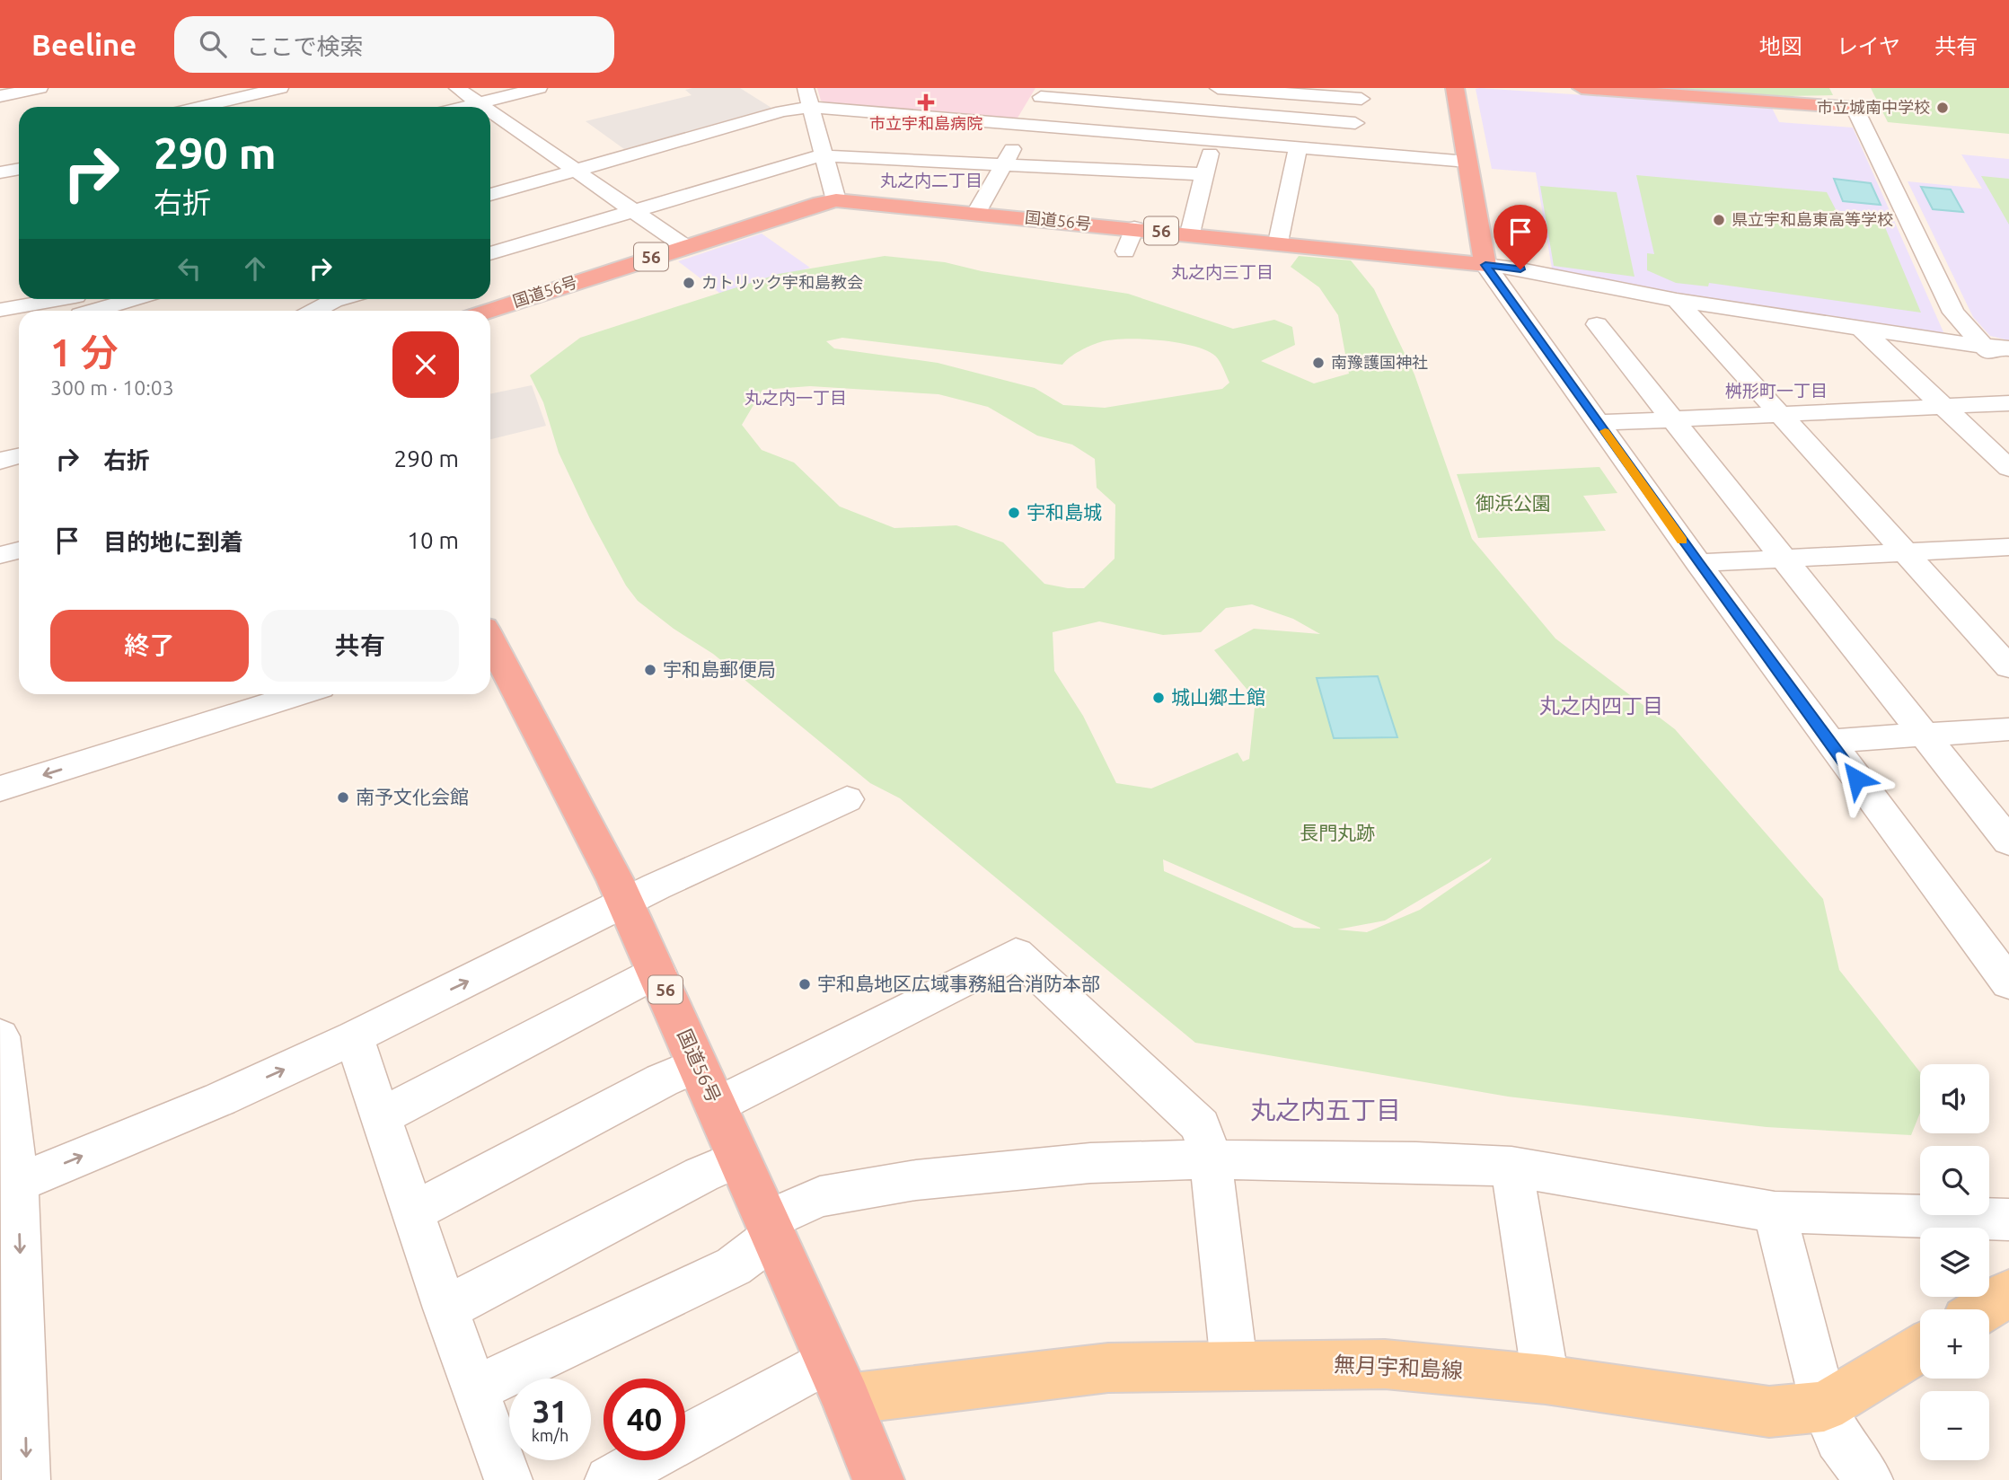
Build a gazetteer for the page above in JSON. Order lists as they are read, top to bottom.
{
  "streets": {
    "highway": ["国道56号", "56"],
    "main road": ["無月宇和島線"]
  },
  "crossings": [
    ["国道56号", "無月宇和島線"]
  ],
  "districts": [
    "丸之内二丁目",
    "丸之内三丁目",
    "桝形町一丁目",
    "丸之内一丁目",
    "丸之内四丁目",
    "丸之内五丁目"
  ],
  "parks": ["御浜公園", "長門丸跡"],
  "places": {
    "health": ["市立宇和島病院"],
    "other": [
      "市立城南中学校",
      "県立宇和島東高等学校",
      "カトリック宇和島教会",
      "南豫護国神社",
      "宇和島城",
      "宇和島郵便局",
      "城山郷土館",
      "南予文化会館",
      "宇和島地区広域事務組合消防本部"
    ]
  },
  "page": {
    "header": "Beeline",
    "search": "ここで検索",
    "nav": ["地図", "レイヤ", "共有"],
    "turn": ["290 m", "右折"],
    "heading": ["1 分", "300 m · 10:03"],
    "list": [
      {
        "name": "右折",
        "value": "290 m"
      },
      {
        "name": "目的地に到着",
        "value": "10 m"
      }
    ],
    "buttons": ["終了", "共有"],
    "map_buttons": ["+", "−"],
    "speed": "31 km/h",
    "limit": "40"
  }
}
